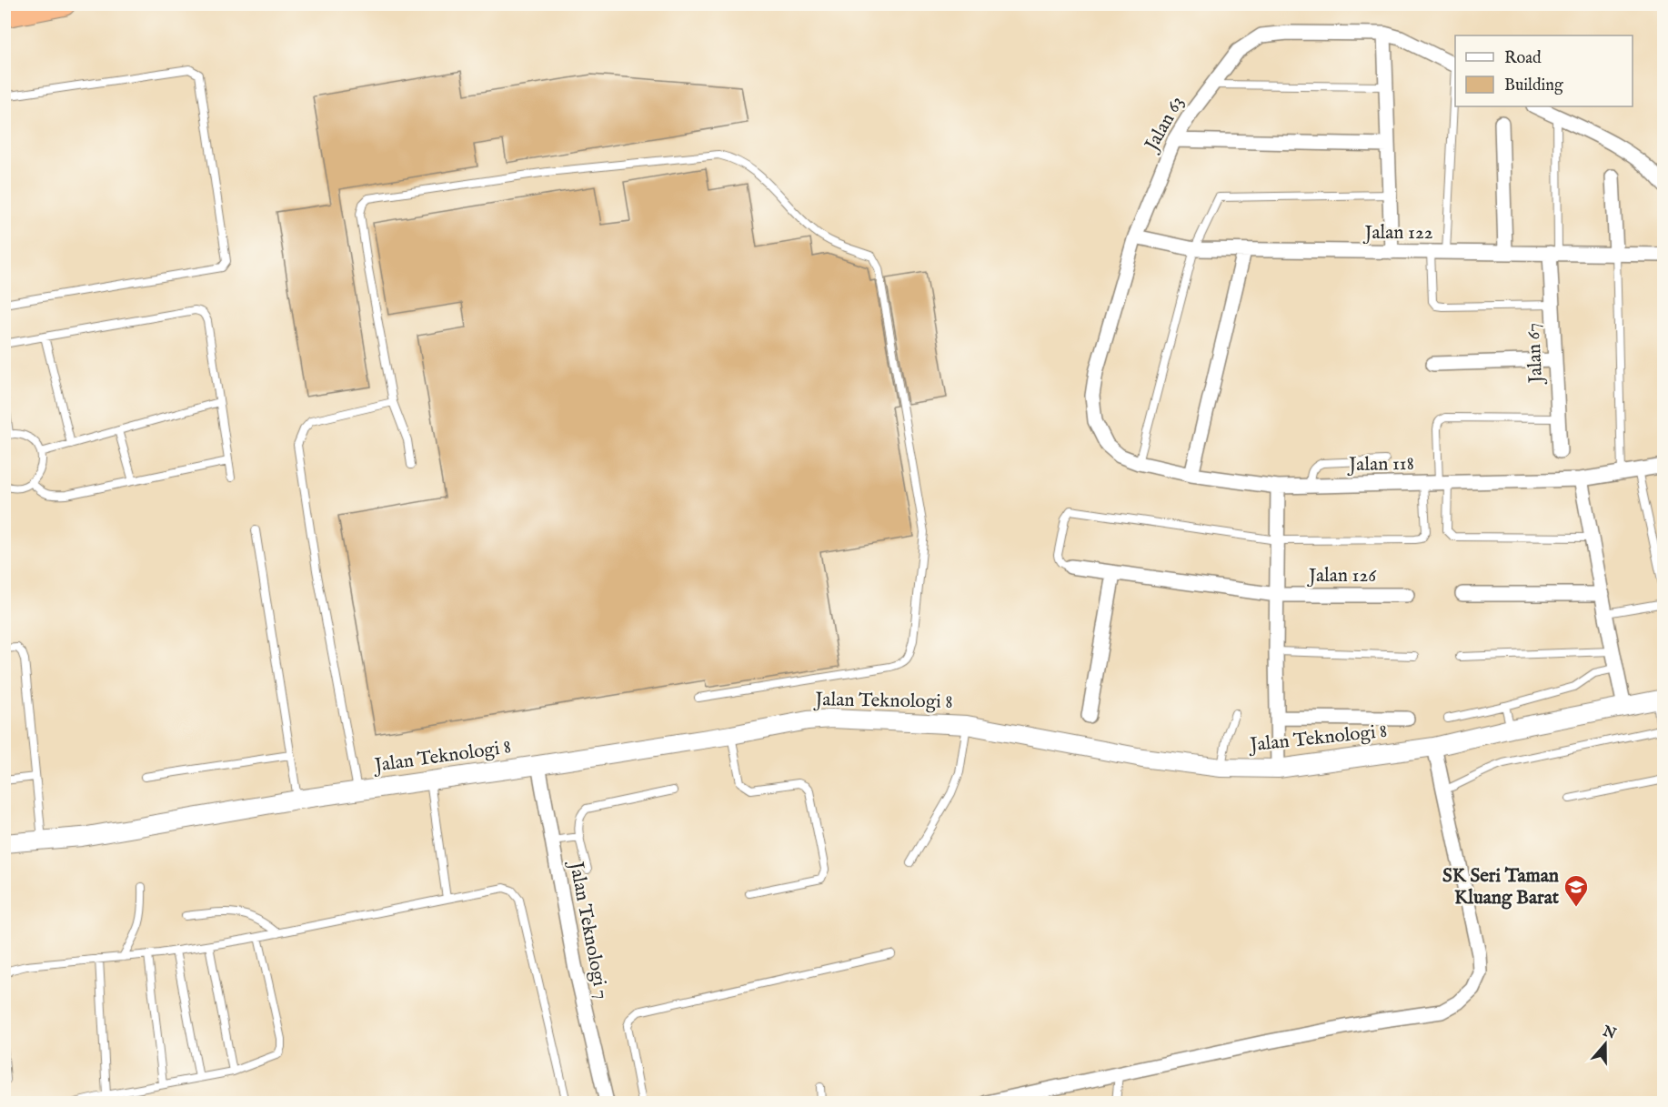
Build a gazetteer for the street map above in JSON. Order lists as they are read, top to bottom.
{
  "streets": {
    "street": [
      "Jalan 63",
      "Jalan 122",
      "Jalan 67",
      "Jalan 118",
      "Jalan 126",
      "Jalan Teknologi 8",
      "Jalan Teknologi 7"
    ]
  },
  "crossings": [
    ["Jalan 63", "Jalan 122"],
    ["Jalan 63", "Jalan 118"],
    ["Jalan 122", "Jalan 67"],
    ["Jalan Teknologi 8", "Jalan Teknologi 7"]
  ],
  "places": {
    "school or university": ["SK Seri Taman Kluang Barat"]
  },
  "legend": ["Road", "Building"],
  "north": "top"
}
